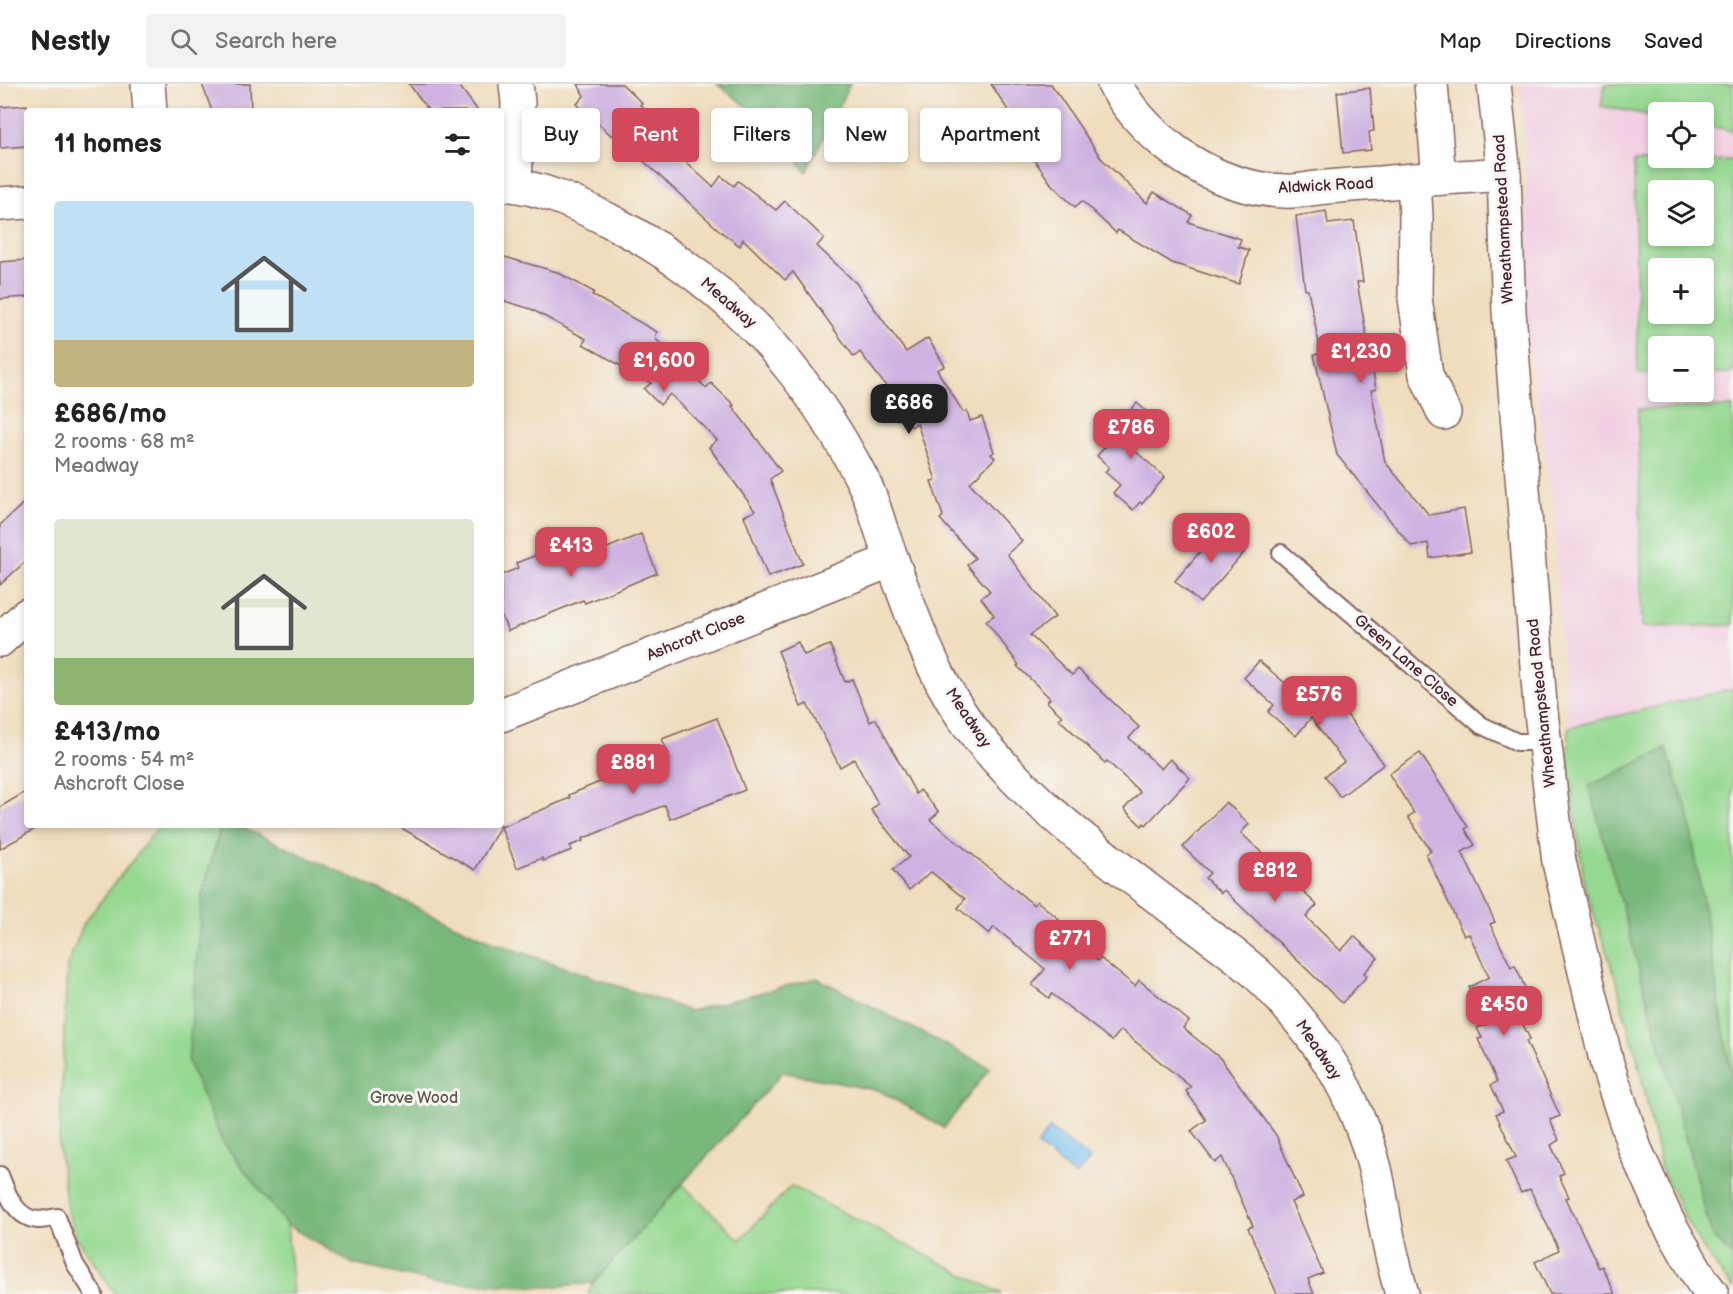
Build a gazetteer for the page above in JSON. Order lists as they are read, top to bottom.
{
  "streets": {
    "street": [
      "Aldwick Road",
      "Wheathampstead Road",
      "Meadway",
      "Ashcroft Close"
    ],
    "lane": ["Green Lane Close"]
  },
  "crossings": [
    ["Aldwick Road", "Wheathampstead Road"],
    ["Wheathampstead Road", "Green Lane Close"],
    ["Meadway", "Ashcroft Close"]
  ],
  "parks": ["Grove Wood"],
  "page": {
    "header": "Nestly",
    "search": "Search here",
    "nav": ["Map", "Directions", "Saved"],
    "map_buttons": ["+", "−"],
    "chip": [
      "Buy",
      "Rent",
      "Filters",
      "New",
      "Apartment"
    ],
    "heading": "11 homes",
    "list": [
      {
        "name": "£686/mo",
        "note": "2 rooms · 68 m² · Meadway"
      },
      {
        "name": "£413/mo",
        "note": "2 rooms · 54 m² · Ashcroft Close"
      }
    ],
    "price": [
      "£1,230",
      "£1,600",
      "£686",
      "£786",
      "£602",
      "£413",
      "£576",
      "£881",
      "£812",
      "£771",
      "£450"
    ]
  }
}
